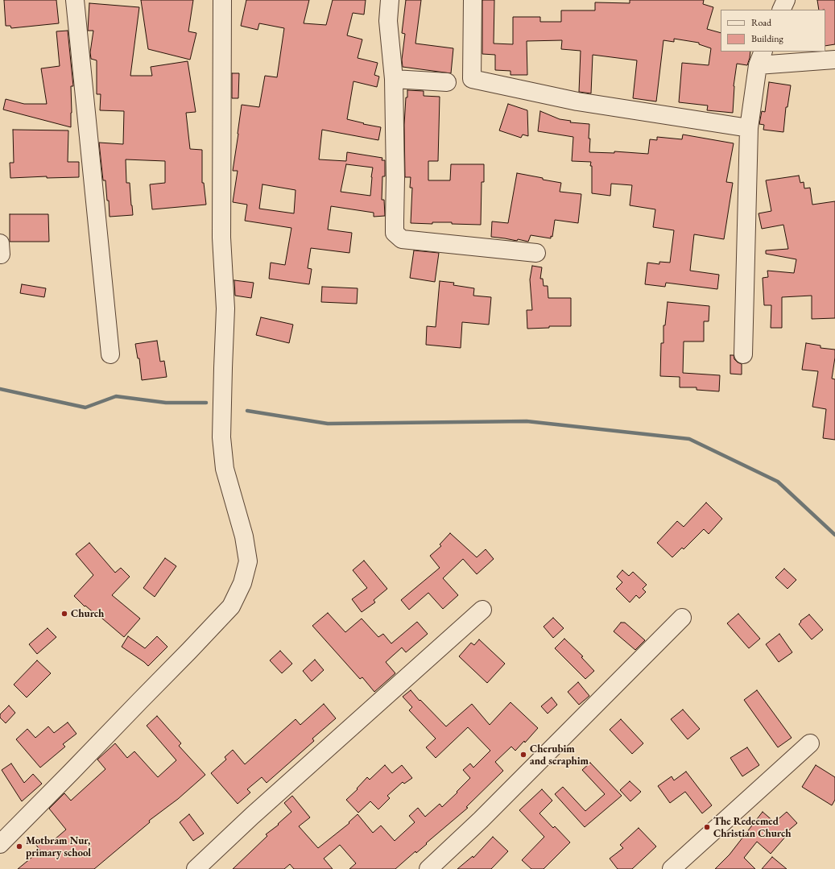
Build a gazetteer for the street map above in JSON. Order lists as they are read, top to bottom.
{
  "places": [
    "Church",
    "Cherubim and seraphim",
    "The Redeemed Christian Church",
    "Motbram Nur, primary school"
  ],
  "legend": ["Road", "Building"]
}
